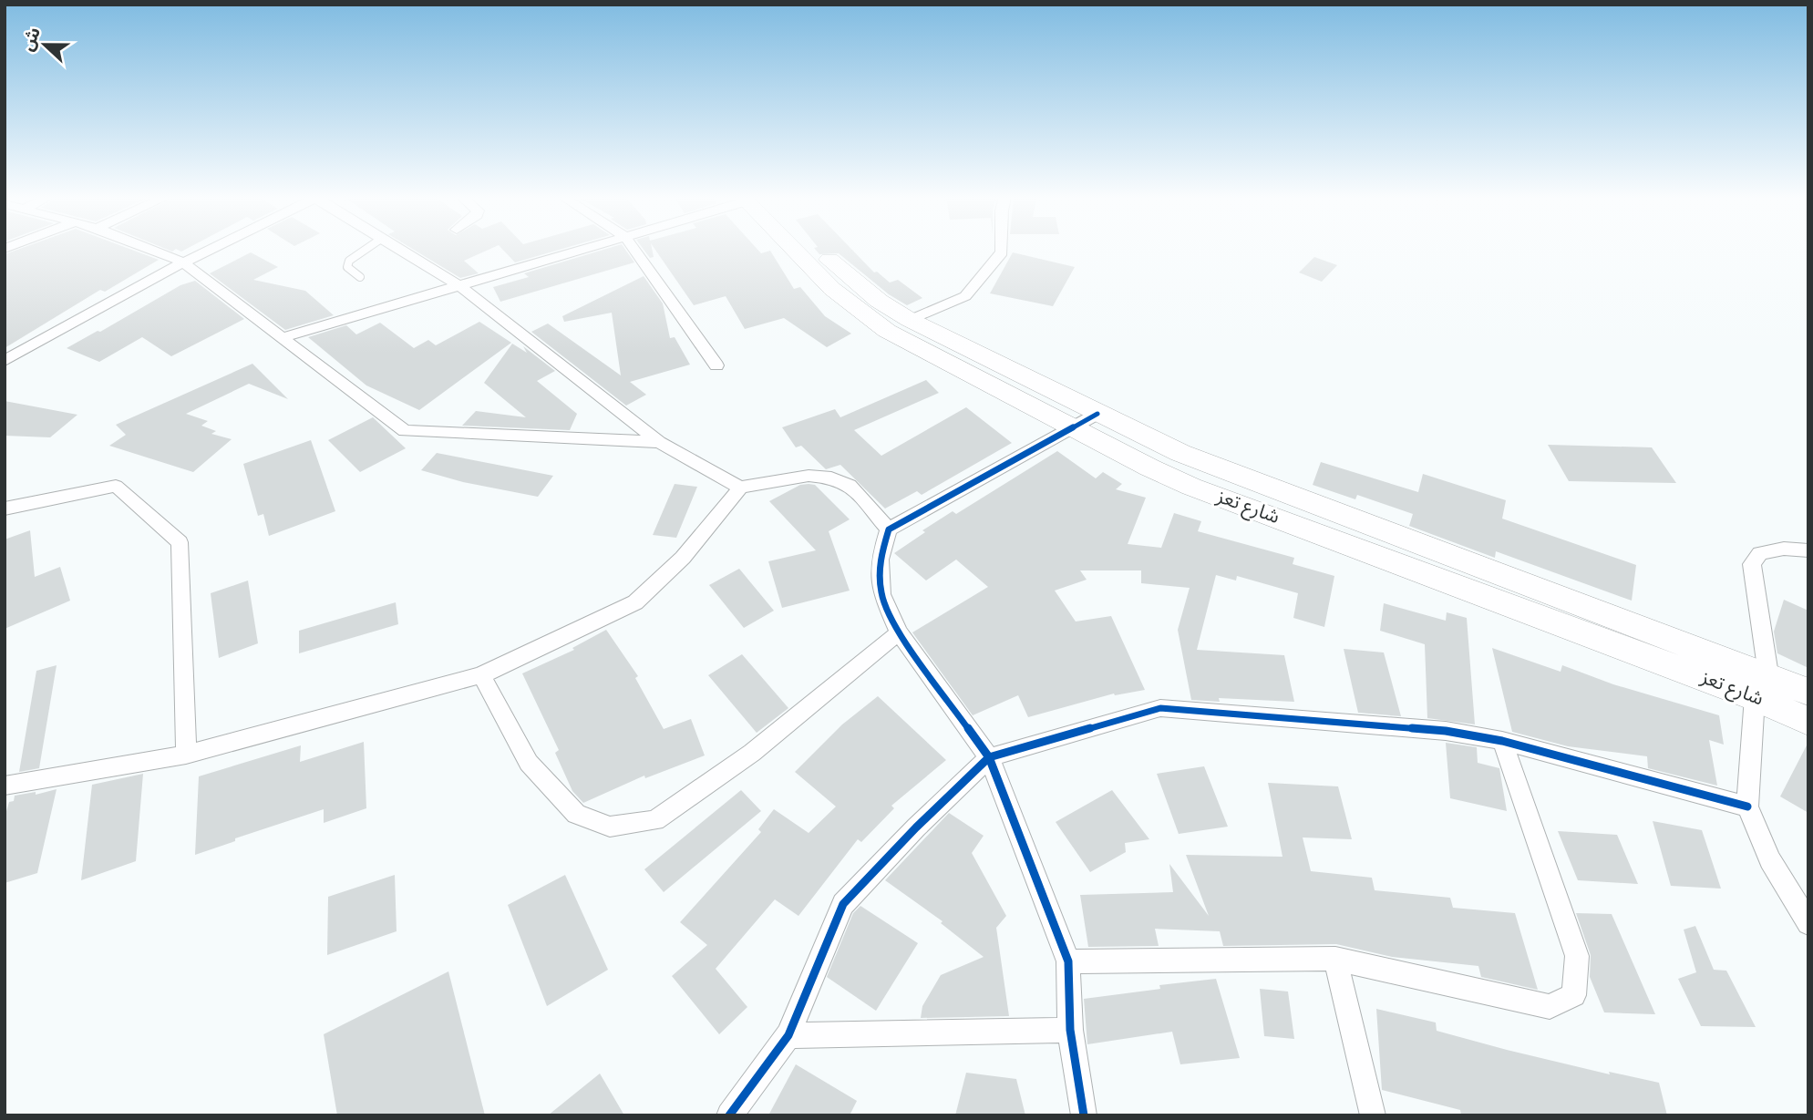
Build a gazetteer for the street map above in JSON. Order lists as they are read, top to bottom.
{
  "streets": {
    "main road": ["شارع تعز"]
  },
  "north": "left"
}
